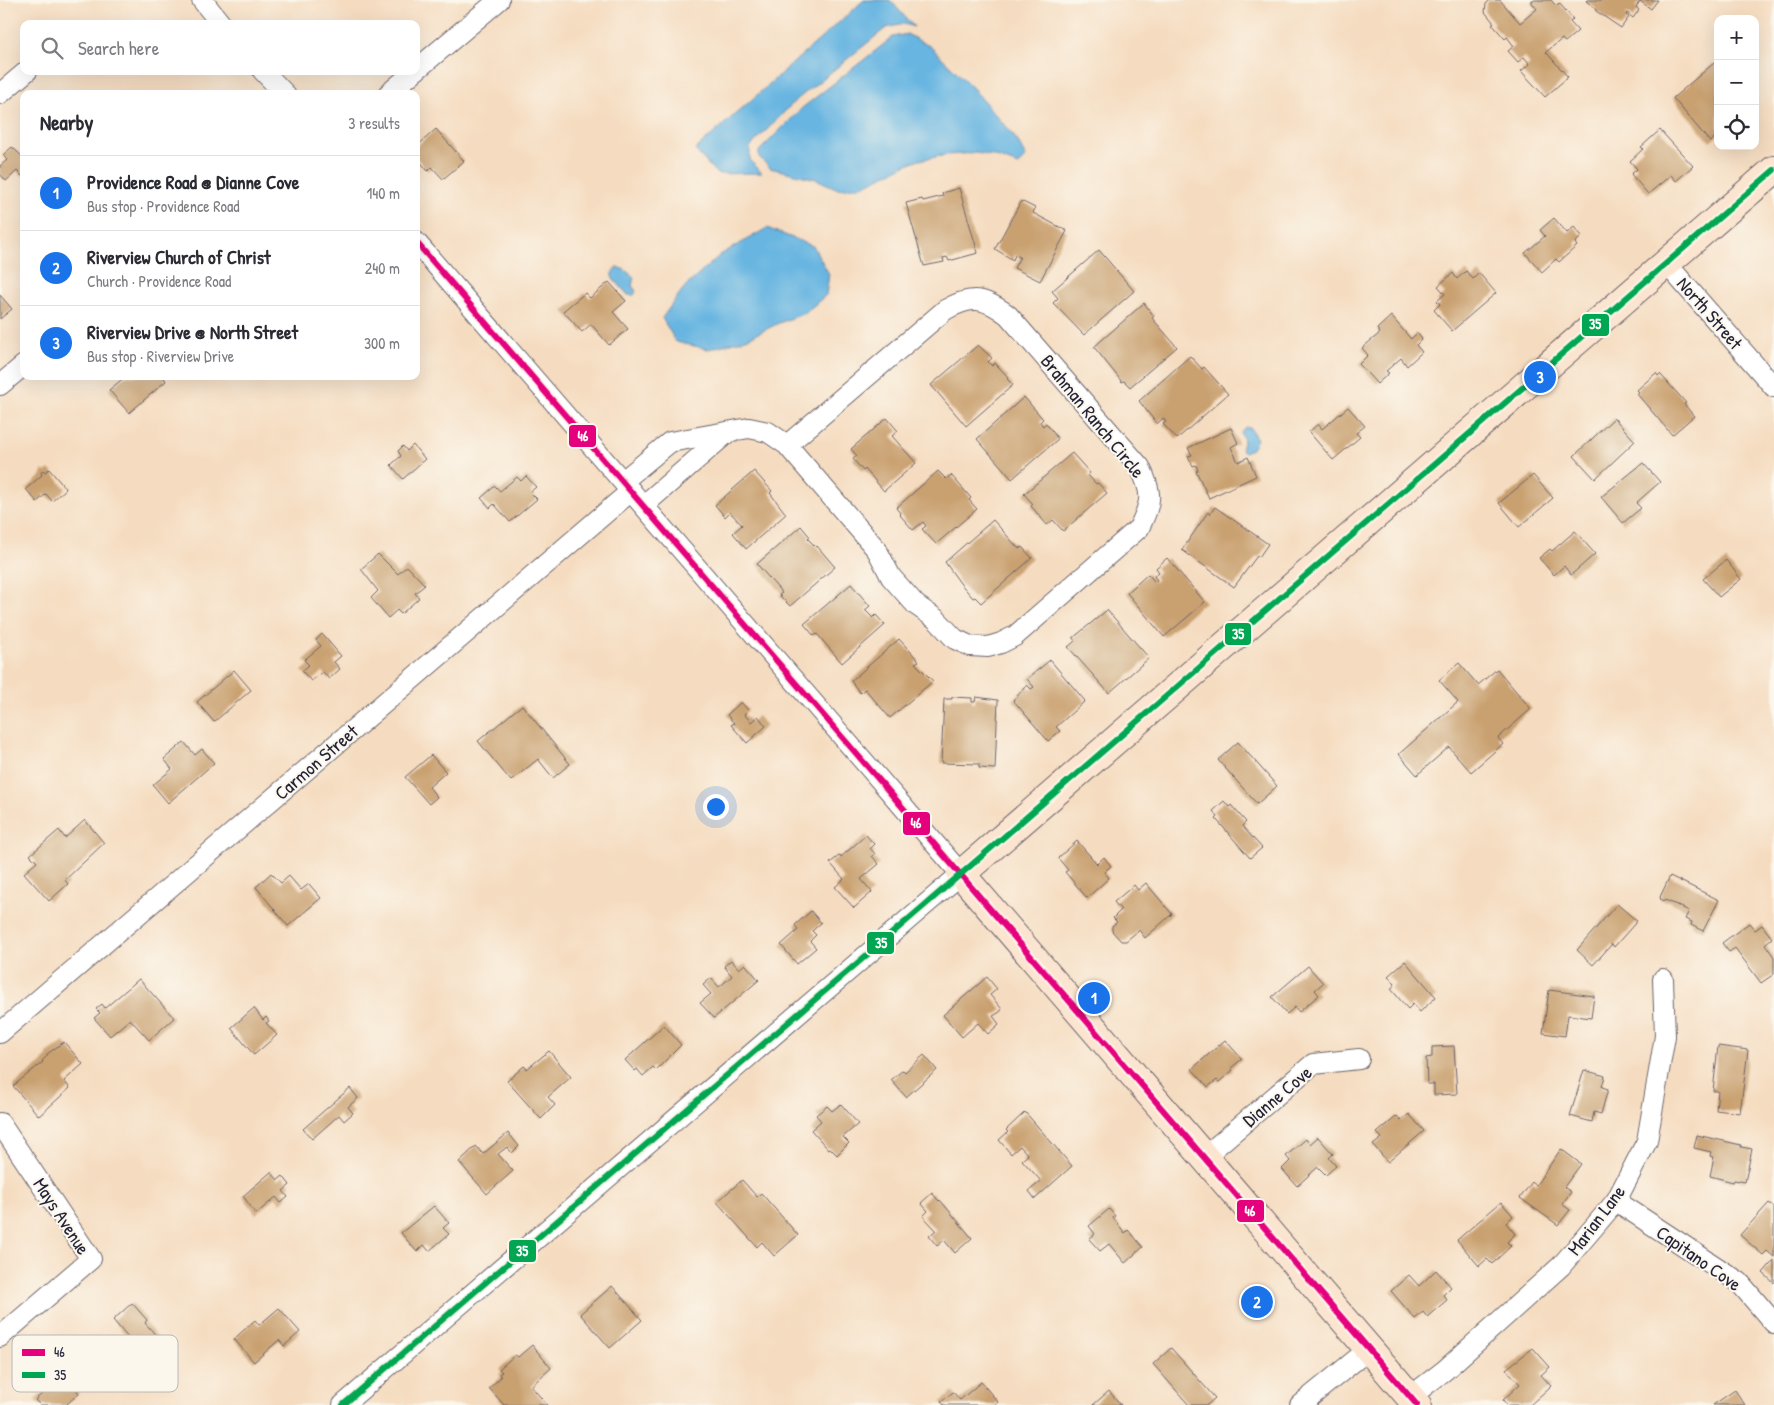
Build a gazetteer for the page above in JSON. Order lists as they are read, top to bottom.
{
  "streets": {
    "street": [
      "North Street",
      "Brahman Ranch Circle",
      "Carmon Street",
      "Dianne Cove",
      "Mays Avenue",
      "Marian Lane",
      "Capitano Cove"
    ]
  },
  "crossings": [
    ["Brahman Ranch Circle", "Carmon Street"],
    ["Marian Lane", "Capitano Cove"]
  ],
  "lines": ["transit line 35", "transit line 46"],
  "legend": ["46", "35"],
  "page": {
    "map_buttons": ["+", "−"],
    "search": "Search here",
    "heading": ["Nearby", "3 results"],
    "list": [
      {
        "mark": "1",
        "name": "Providence Road @ Dianne Cove",
        "note": "Bus stop · Providence Road",
        "value": "140 m"
      },
      {
        "mark": "2",
        "name": "Riverview Church of Christ",
        "note": "Church · Providence Road",
        "value": "240 m"
      },
      {
        "mark": "3",
        "name": "Riverview Drive @ North Street",
        "note": "Bus stop · Riverview Drive",
        "value": "300 m"
      }
    ],
    "pins": ["3", "1", "2"]
  }
}
